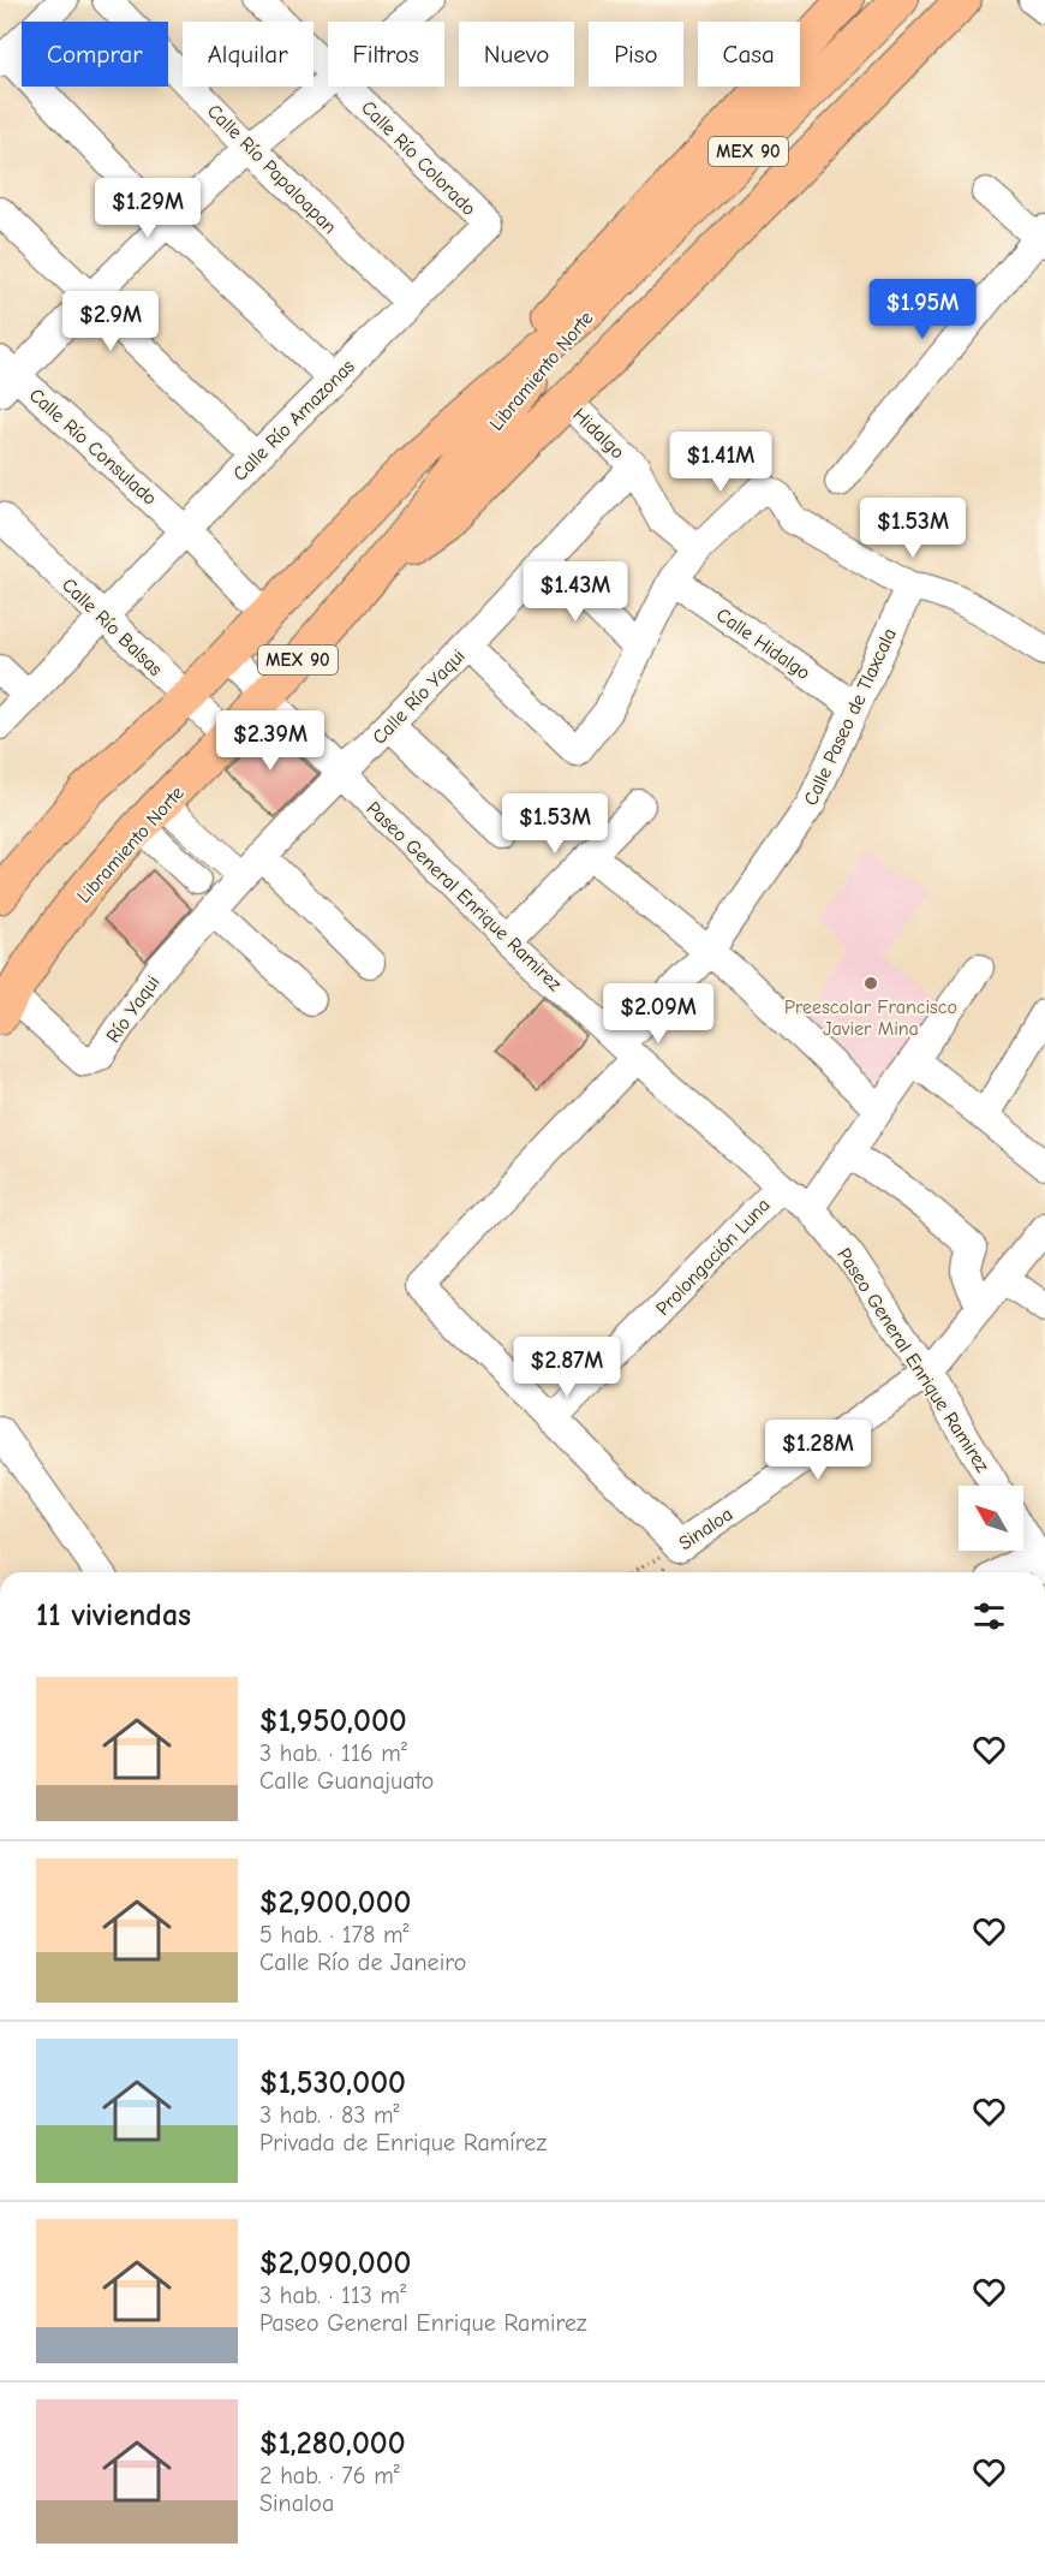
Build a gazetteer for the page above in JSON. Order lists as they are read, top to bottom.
{
  "streets": {
    "main road": ["MEX 90", "Libramiento Norte"],
    "street": [
      "Calle Río Colorado",
      "Calle Río Papaloapan",
      "Calle Río Amazonas",
      "Hidalgo",
      "Calle Río Consulado",
      "Calle Río Balsas",
      "Calle Hidalgo",
      "Calle Río Yaqui",
      "Calle Paseo de Tlaxcala",
      "Paseo General Enrique Ramirez",
      "Río Yaqui",
      "Prolongación Luna",
      "Sinaloa"
    ]
  },
  "crossings": [
    ["MEX 90", "Libramiento Norte"],
    ["Calle Río Colorado", "Calle Río Amazonas"],
    ["Calle Río Papaloapan", "Calle Río Amazonas"],
    ["Libramiento Norte", "Calle Río Consulado"],
    ["Libramiento Norte", "Calle Río Balsas"],
    ["Libramiento Norte", "Paseo General Enrique Ramirez"],
    ["Libramiento Norte", "Río Yaqui"],
    ["Calle Río Amazonas", "Calle Río Consulado"],
    ["Calle Río Amazonas", "Calle Río Balsas"],
    ["Hidalgo", "Calle Río Yaqui"],
    ["Calle Hidalgo", "Calle Paseo de Tlaxcala"],
    ["Calle Río Yaqui", "Paseo General Enrique Ramirez"],
    ["Calle Río Yaqui", "Río Yaqui"],
    ["Calle Paseo de Tlaxcala", "Paseo General Enrique Ramirez"],
    ["Calle Paseo de Tlaxcala", "Prolongación Luna"],
    ["Paseo General Enrique Ramirez", "Prolongación Luna"],
    ["Paseo General Enrique Ramirez", "Sinaloa"]
  ],
  "places": ["Preescolar Francisco Javier Mina"],
  "north": "top left",
  "page": {
    "chip": [
      "Comprar",
      "Alquilar",
      "Filtros",
      "Nuevo",
      "Piso",
      "Casa"
    ],
    "price": [
      "$1.29M",
      "$1.95M",
      "$2.9M",
      "$1.41M",
      "$1.53M",
      "$1.43M",
      "$2.39M",
      "$1.53M",
      "$2.09M",
      "$2.87M",
      "$1.28M"
    ],
    "heading": "11 viviendas",
    "list": [
      {
        "name": "$1,950,000",
        "note": "3 hab. · 116 m² · Calle Guanajuato"
      },
      {
        "name": "$2,900,000",
        "note": "5 hab. · 178 m² · Calle Río de Janeiro"
      },
      {
        "name": "$1,530,000",
        "note": "3 hab. · 83 m² · Privada de Enrique Ramírez"
      },
      {
        "name": "$2,090,000",
        "note": "3 hab. · 113 m² · Paseo General Enrique Ramirez"
      },
      {
        "name": "$1,280,000",
        "note": "2 hab. · 76 m² · Sinaloa"
      }
    ]
  }
}
